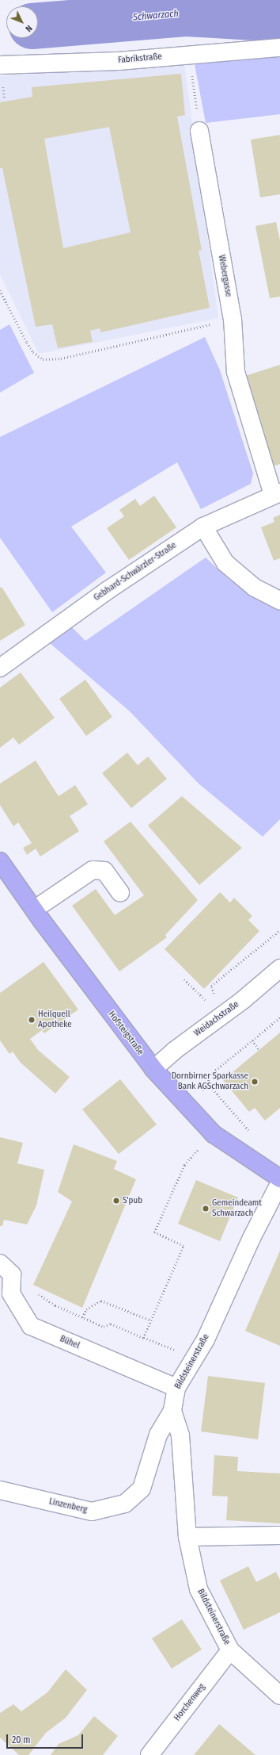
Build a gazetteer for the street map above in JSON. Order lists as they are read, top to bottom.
{
  "streets": {
    "main road": ["Hofsteigstraße"],
    "street": [
      "Fabrikstraße",
      "Webergasse",
      "Gebhard-Schwärzler-Straße",
      "Weidachstraße",
      "Bühel",
      "Bildsteinerstraße",
      "Linzenberg",
      "Horchenweg"
    ]
  },
  "crossings": [
    ["Webergasse", "Gebhard-Schwärzler-Straße"],
    ["Weidachstraße", "Hofsteigstraße"],
    ["Bühel", "Bildsteinerstraße"],
    ["Bildsteinerstraße", "Linzenberg"],
    ["Bildsteinerstraße", "Horchenweg"]
  ],
  "water": ["Schwarzach"],
  "places": [
    "Heilquell Apotheke",
    "Dornbirner Sparkasse Bank AGSchwarzach",
    "S'pub",
    "Gemeindeamt Schwarzach"
  ],
  "scale_bar": "20 m",
  "north": "bottom right"
}
